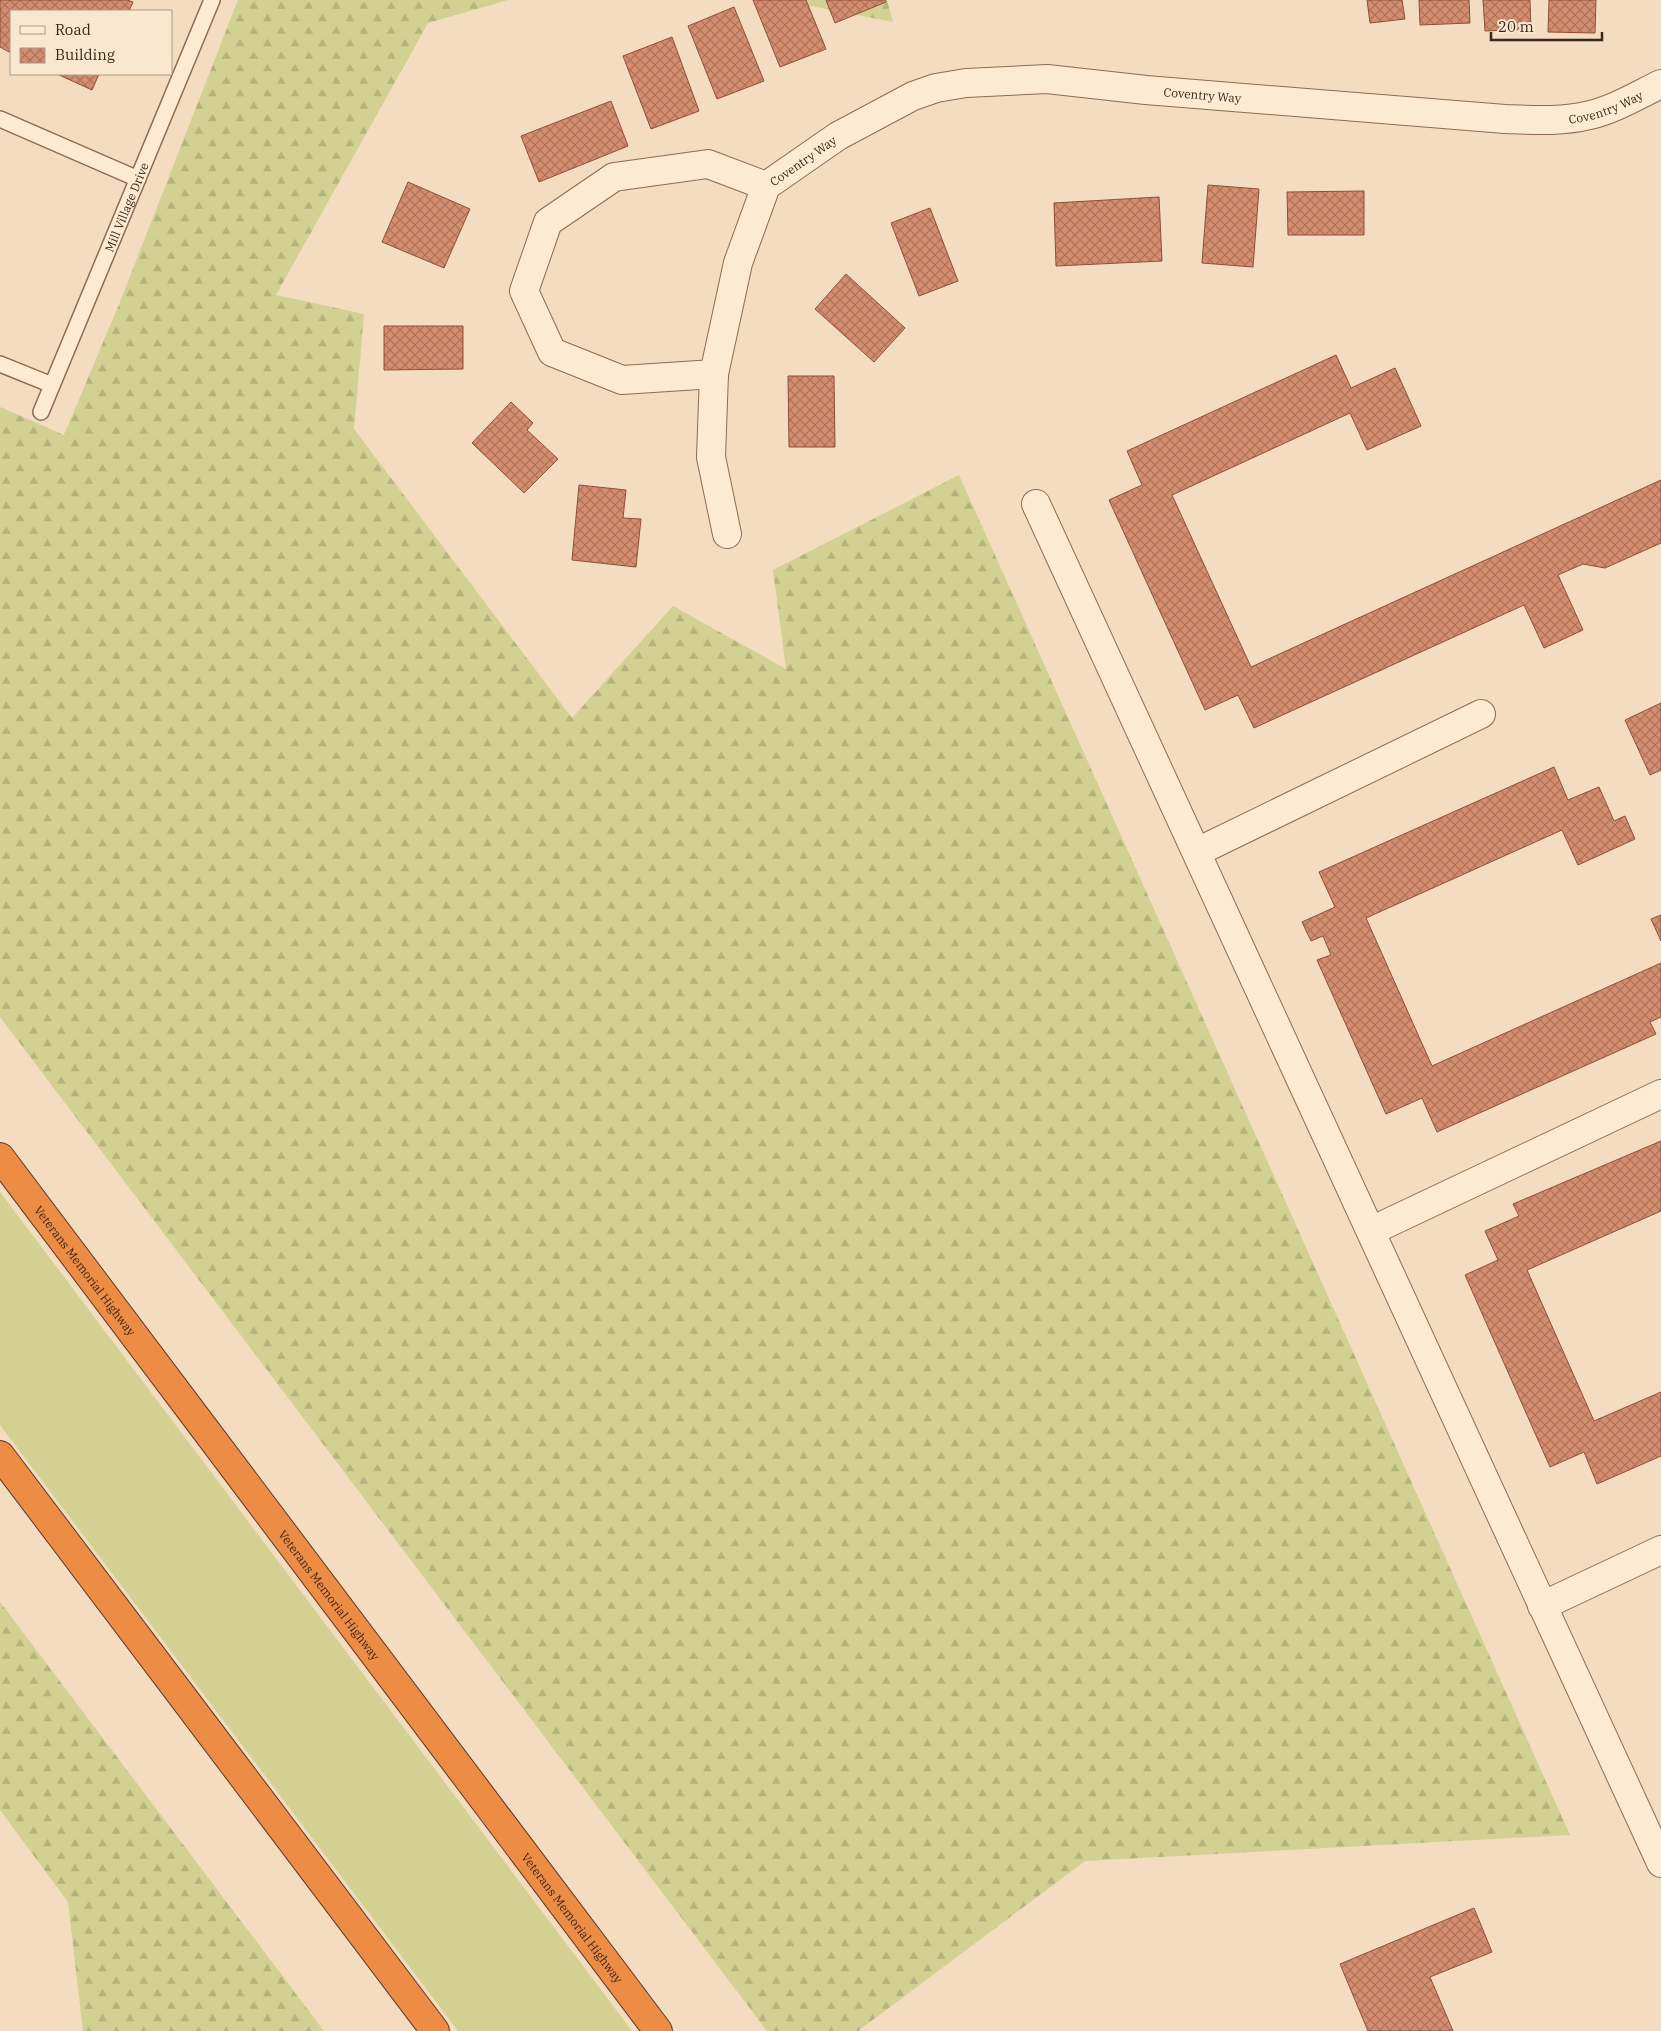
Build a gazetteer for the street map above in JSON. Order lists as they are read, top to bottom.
{
  "streets": {
    "highway": ["Veterans Memorial Highway"],
    "street": ["Coventry Way"],
    "lane": ["Mill Village Drive"]
  },
  "legend": ["Road", "Building"],
  "scale_bar": "20 m"
}
